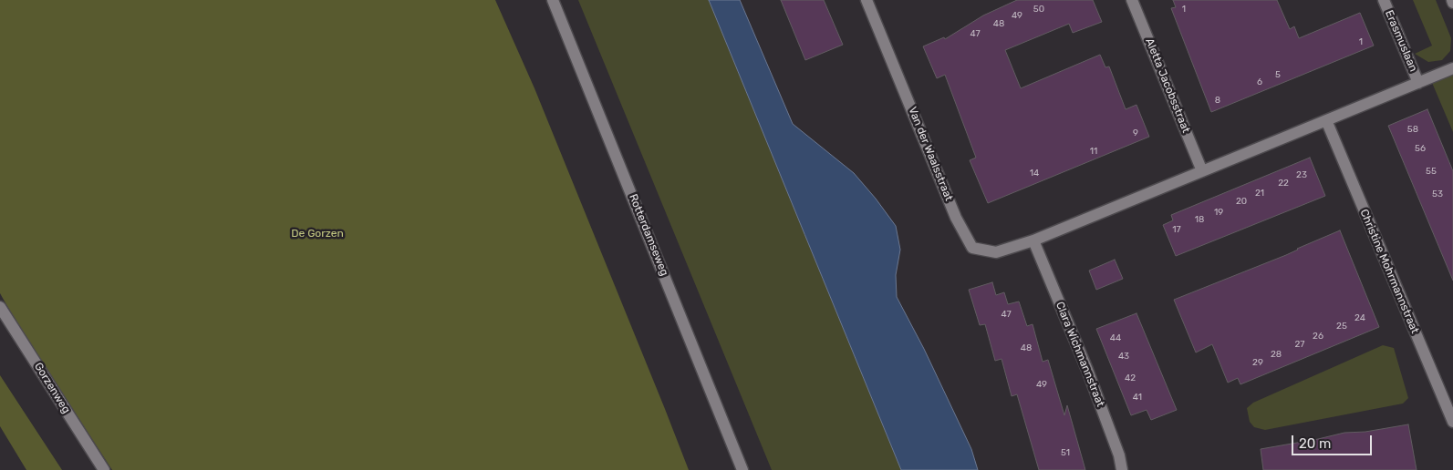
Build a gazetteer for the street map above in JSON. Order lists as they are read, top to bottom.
{
  "streets": {
    "street": [
      "Erasmuslaan",
      "Aletta Jacobsstraat",
      "Van der Waalsstraat",
      "Rotterdamseweg",
      "Christine Mohrmannstraat",
      "Clara Wichmannstraat",
      "Gorzenweg"
    ]
  },
  "crossings": [
    ["Van der Waalsstraat", "Clara Wichmannstraat"]
  ],
  "parks": ["De Gorzen"],
  "house_numbers": [
    "50",
    "1",
    "49",
    "48",
    "47",
    "1",
    "5",
    "6",
    "8",
    "58",
    "9",
    "56",
    "11",
    "55",
    "14",
    "23",
    "22",
    "21",
    "53",
    "20",
    "19",
    "18",
    "17",
    "47",
    "24",
    "25",
    "26",
    "44",
    "27",
    "48",
    "28",
    "43",
    "29",
    "42",
    "49",
    "41",
    "51"
  ],
  "scale_bar": "20 m"
}
